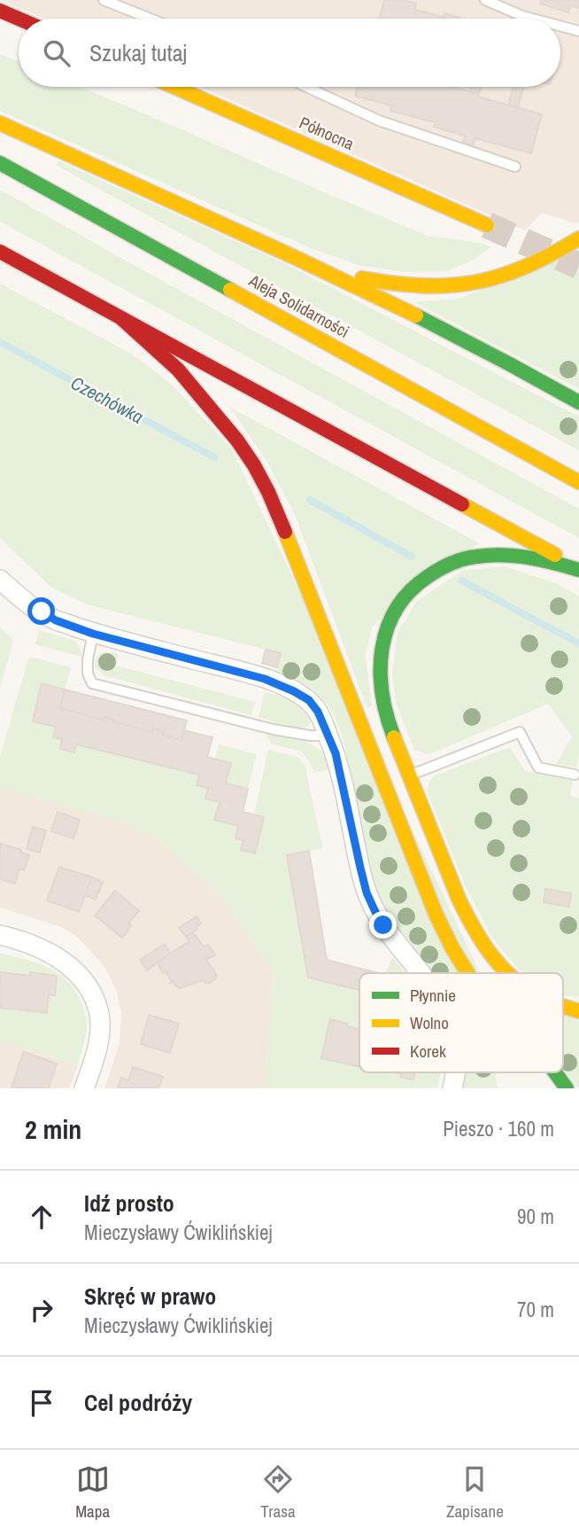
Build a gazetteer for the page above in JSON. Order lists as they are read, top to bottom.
{
  "streets": {
    "main road": ["Północna", "Aleja Solidarności"]
  },
  "water": ["Czechówka"],
  "legend": ["Płynnie", "Wolno", "Korek"],
  "page": {
    "search": "Szukaj tutaj",
    "heading": ["2 min", "Pieszo · 160 m"],
    "list": [
      ["Idź prosto", "Mieczysławy Ćwiklińskiej", "90 m"],
      ["Skręć w prawo", "Mieczysławy Ćwiklińskiej", "70 m"],
      "Cel podróży"
    ],
    "nav": ["Mapa", "Trasa", "Zapisane"]
  }
}
